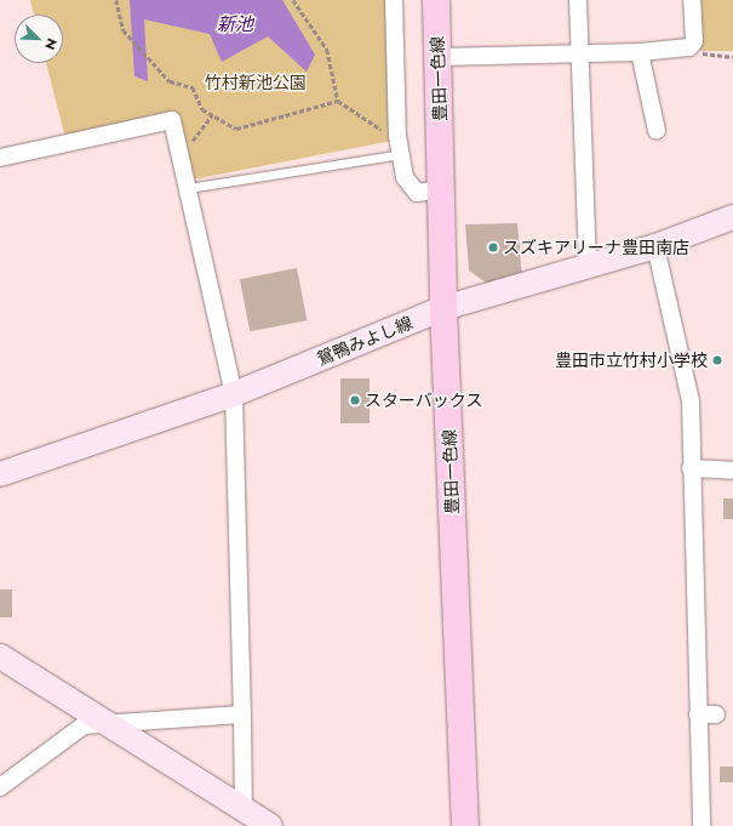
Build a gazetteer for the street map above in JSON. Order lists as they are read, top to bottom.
{
  "streets": {
    "main road": ["豊田一色線", "鴛鴨みよし線"]
  },
  "crossings": [
    ["豊田一色線", "鴛鴨みよし線"]
  ],
  "water": ["新池"],
  "parks": ["竹村新池公園"],
  "places": ["スズキアリーナ豊田南店", "豊田市立竹村小学校", "スターバックス"],
  "north": "bottom right"
}
